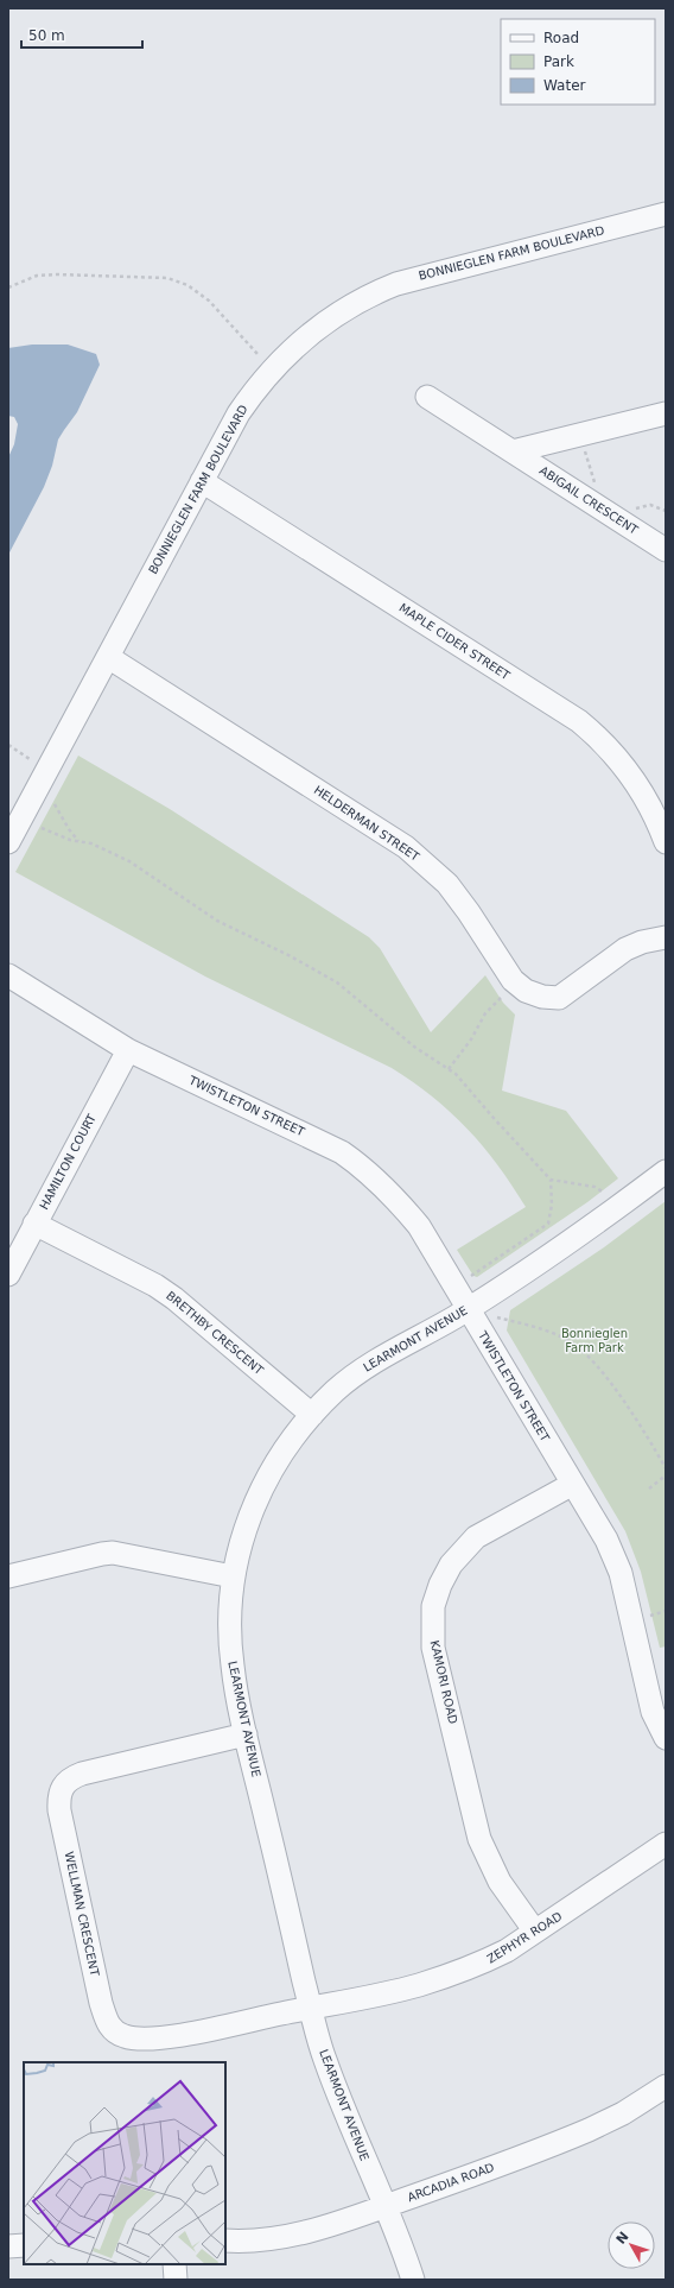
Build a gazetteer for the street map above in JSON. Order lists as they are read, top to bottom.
{
  "streets": {
    "street": [
      "BONNIEGLEN FARM BOULEVARD",
      "ABIGAIL CRESCENT",
      "MAPLE CIDER STREET",
      "HELDERMAN STREET",
      "TWISTLETON STREET",
      "HAMILTON COURT",
      "BRETHBY CRESCENT",
      "LEARMONT AVENUE",
      "KAMORI ROAD",
      "WELLMAN CRESCENT",
      "ZEPHYR ROAD",
      "ARCADIA ROAD"
    ]
  },
  "crossings": [
    ["BONNIEGLEN FARM BOULEVARD", "MAPLE CIDER STREET"],
    ["BONNIEGLEN FARM BOULEVARD", "HELDERMAN STREET"],
    ["TWISTLETON STREET", "HAMILTON COURT"],
    ["TWISTLETON STREET", "LEARMONT AVENUE"],
    ["TWISTLETON STREET", "KAMORI ROAD"],
    ["HAMILTON COURT", "BRETHBY CRESCENT"],
    ["BRETHBY CRESCENT", "LEARMONT AVENUE"],
    ["LEARMONT AVENUE", "WELLMAN CRESCENT"],
    ["LEARMONT AVENUE", "ZEPHYR ROAD"],
    ["LEARMONT AVENUE", "ARCADIA ROAD"],
    ["KAMORI ROAD", "ZEPHYR ROAD"],
    ["WELLMAN CRESCENT", "ZEPHYR ROAD"]
  ],
  "parks": ["Bonnieglen Farm Park"],
  "legend": ["Road", "Park", "Water"],
  "scale_bar": "50 m",
  "north": "top left"
}
